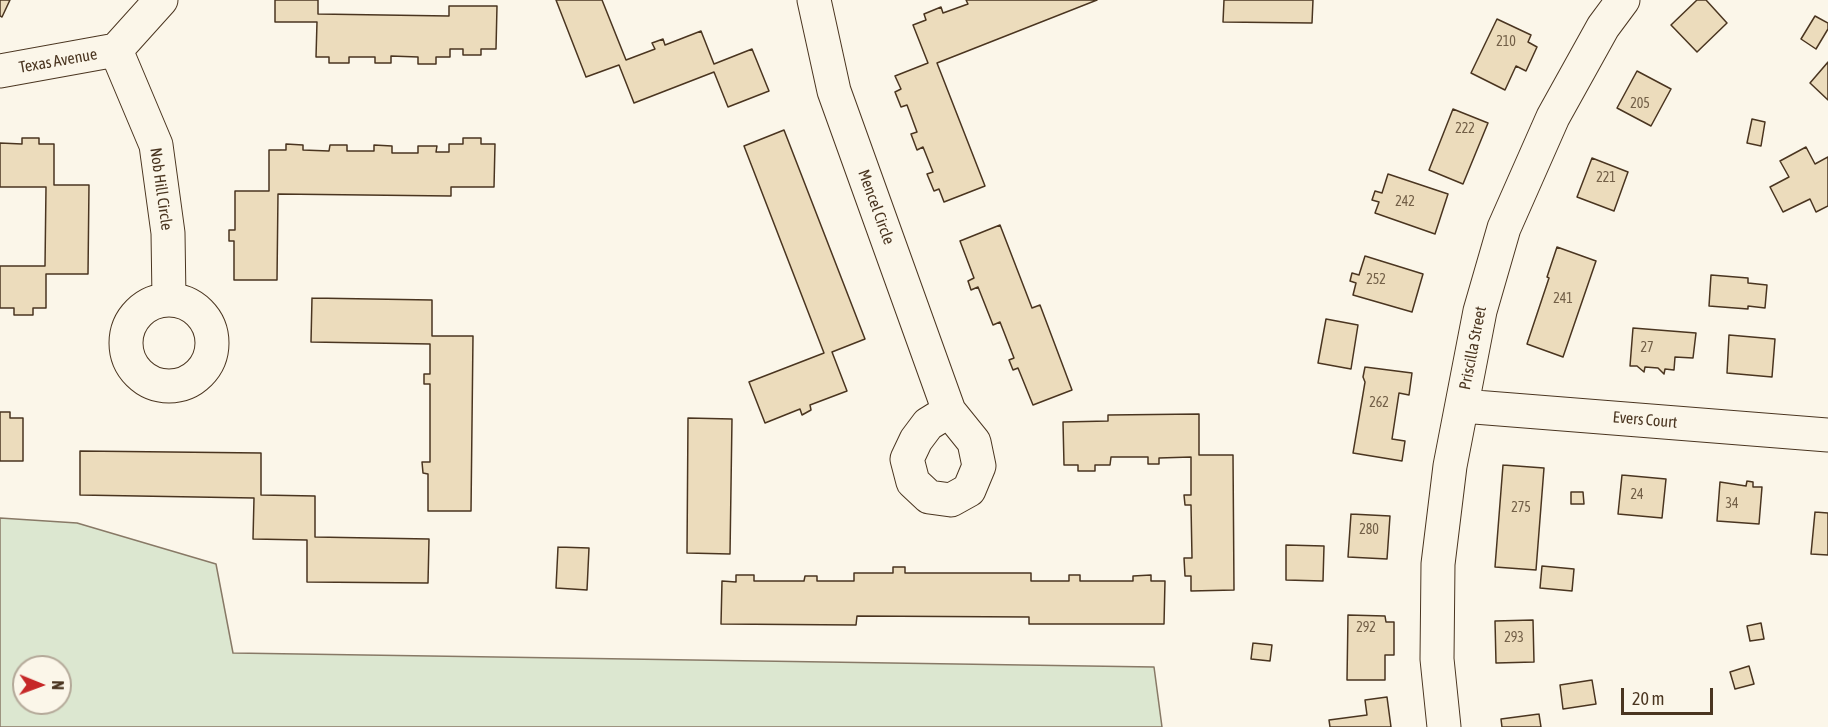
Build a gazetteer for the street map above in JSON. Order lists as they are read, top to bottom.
{
  "streets": {
    "street": [
      "Texas Avenue",
      "Nob Hill Circle",
      "Mencel Circle",
      "Priscilla Street",
      "Evers Court"
    ]
  },
  "crossings": [
    ["Texas Avenue", "Nob Hill Circle"],
    ["Priscilla Street", "Evers Court"]
  ],
  "house_numbers": [
    "210",
    "205",
    "222",
    "221",
    "242",
    "252",
    "241",
    "27",
    "262",
    "24",
    "34",
    "275",
    "280",
    "292",
    "293"
  ],
  "scale_bar": "20 m",
  "north": "right"
}
